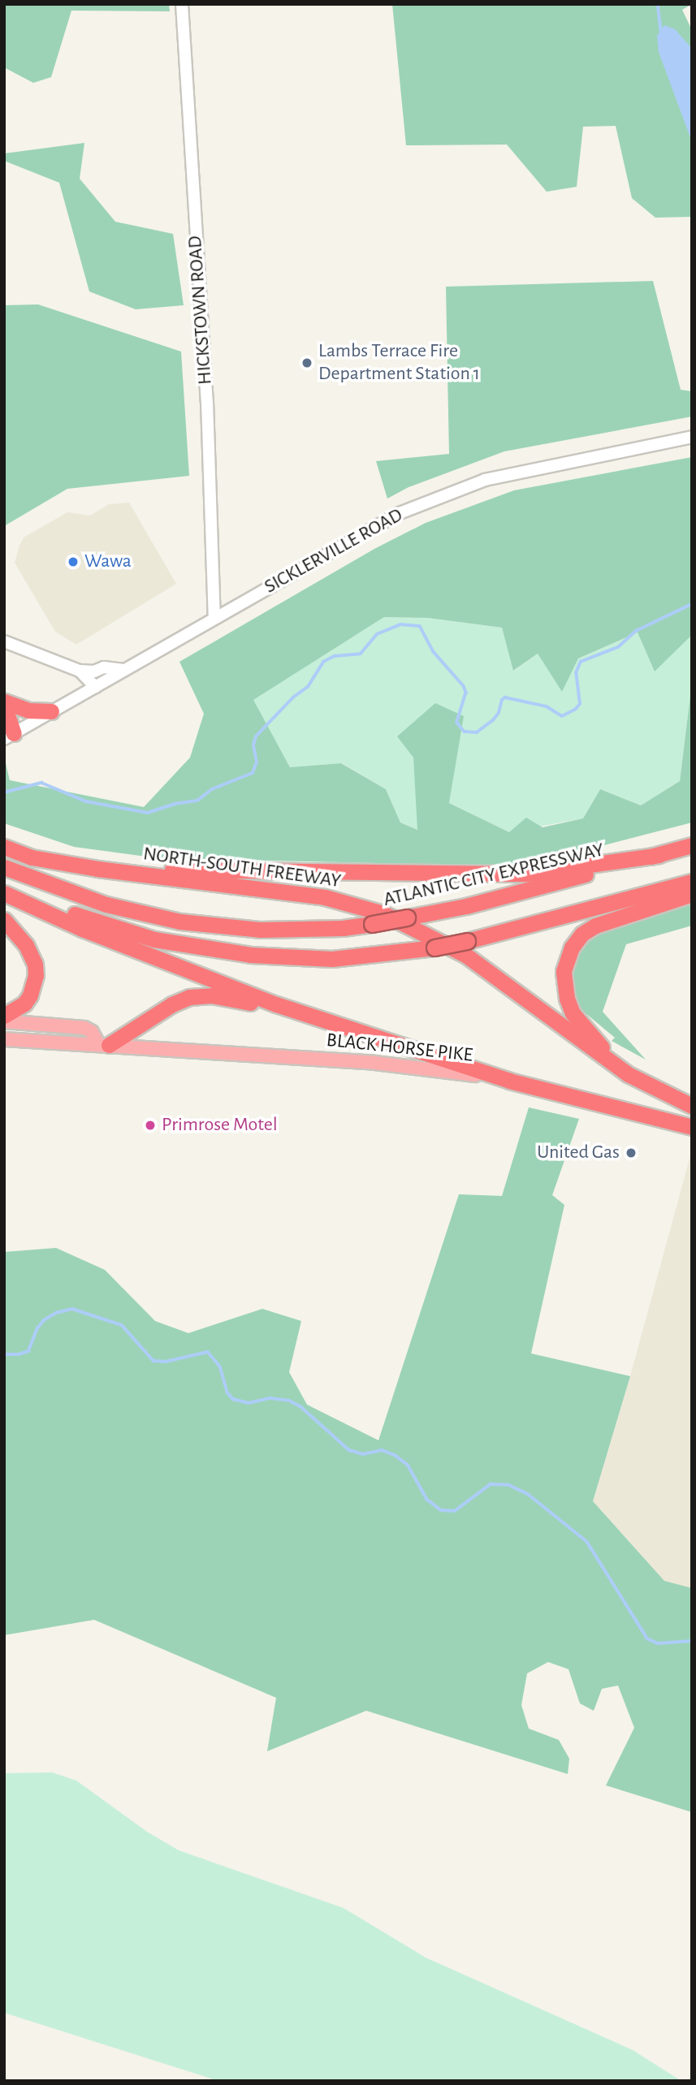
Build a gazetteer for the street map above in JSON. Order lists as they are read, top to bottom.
{
  "streets": {
    "highway": ["NORTH-SOUTH FREEWAY", "ATLANTIC CITY EXPRESSWAY", "BLACK HORSE PIKE"],
    "main road": ["HICKSTOWN ROAD", "SICKLERVILLE ROAD"]
  },
  "crossings": [
    ["HICKSTOWN ROAD", "SICKLERVILLE ROAD"]
  ],
  "places": [
    "Lambs Terrace Fire Department Station 1",
    "Wawa",
    "Primrose Motel",
    "United Gas"
  ]
}
